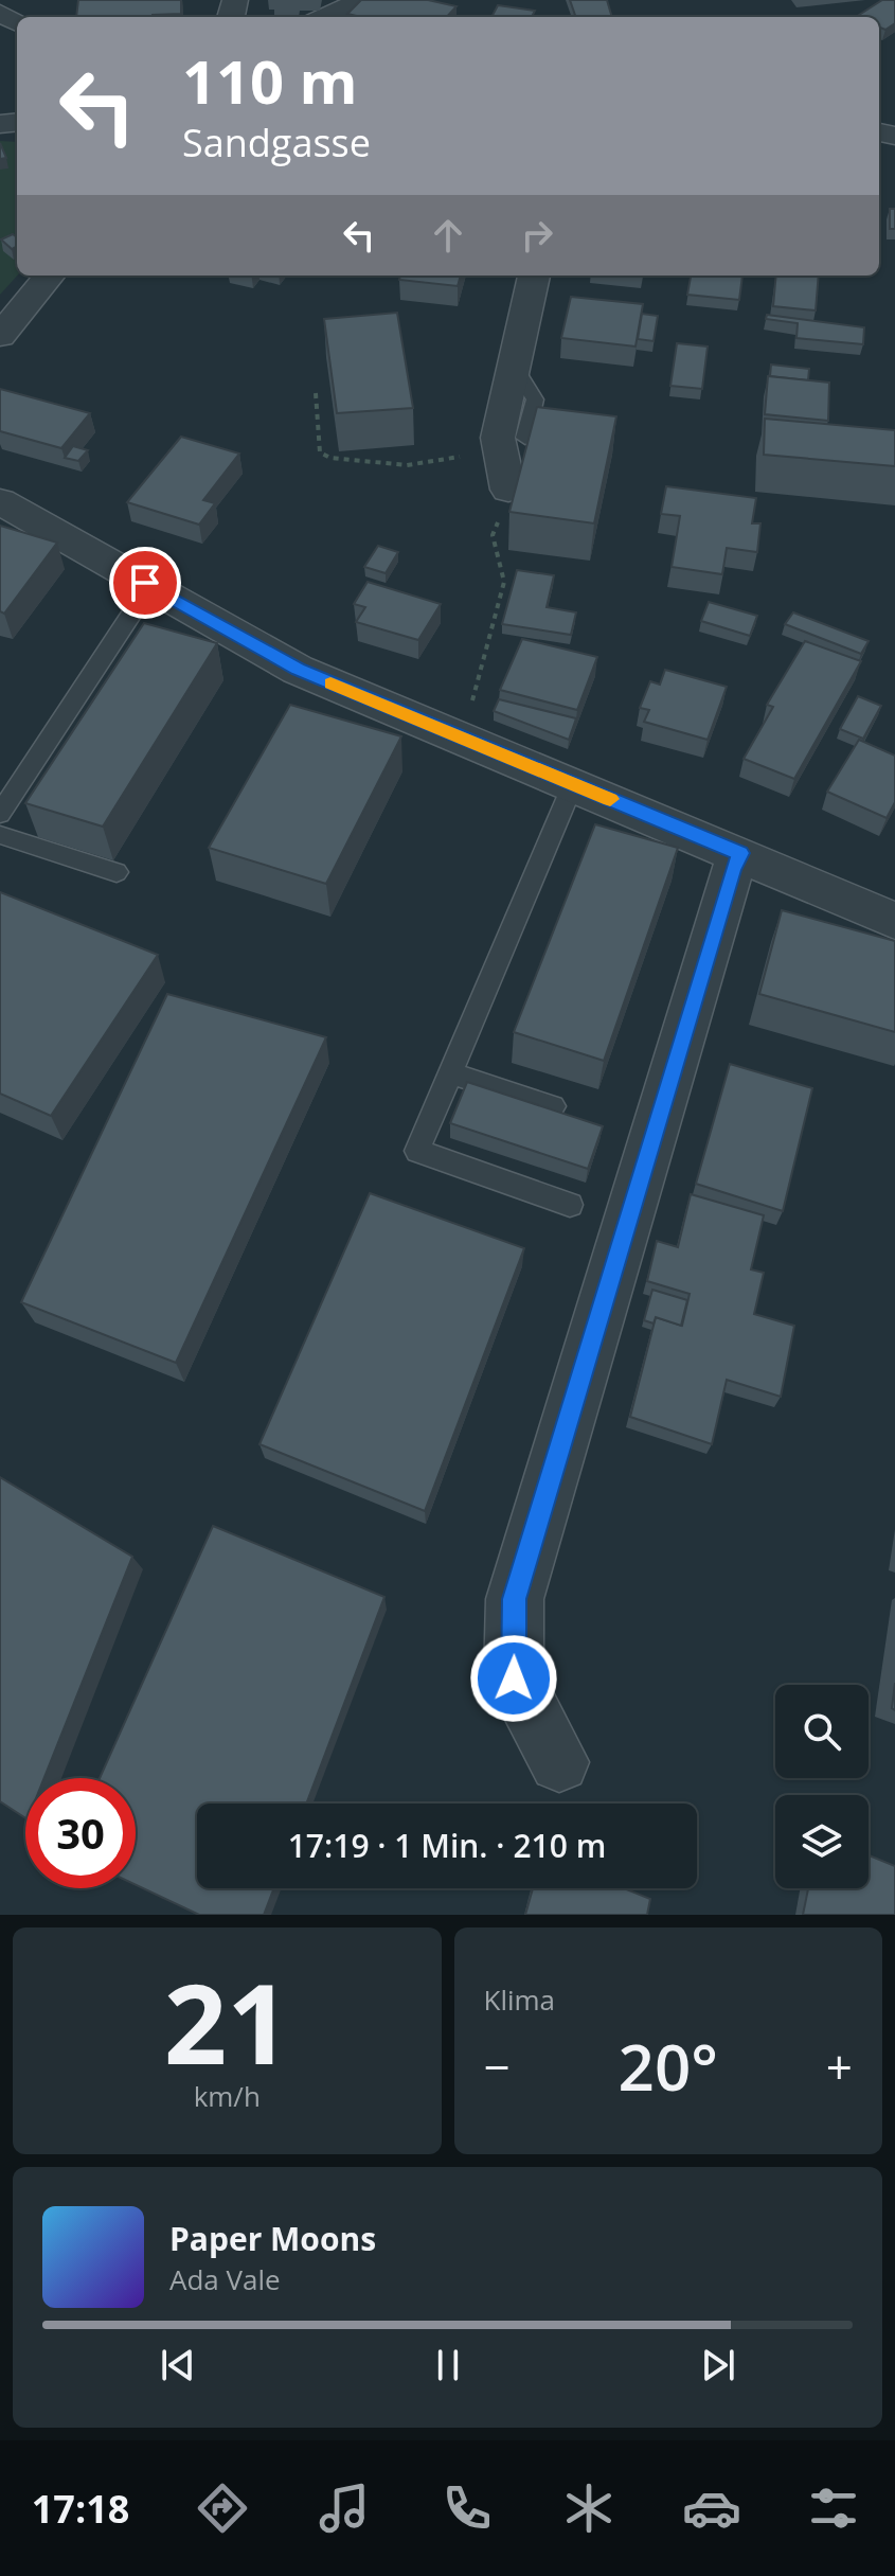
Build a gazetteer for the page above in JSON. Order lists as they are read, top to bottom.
{
  "page": {
    "turn": ["110 m", "Sandgasse"],
    "limit": "30",
    "trip": "17:19 · 1 Min. · 210 m",
    "tile": [
      ["21", "km/h"],
      "Klima"
    ],
    "heat": ["−", "20°", "+"],
    "song": ["Paper Moons", "Ada Vale"],
    "tabs": "17:18"
  }
}
